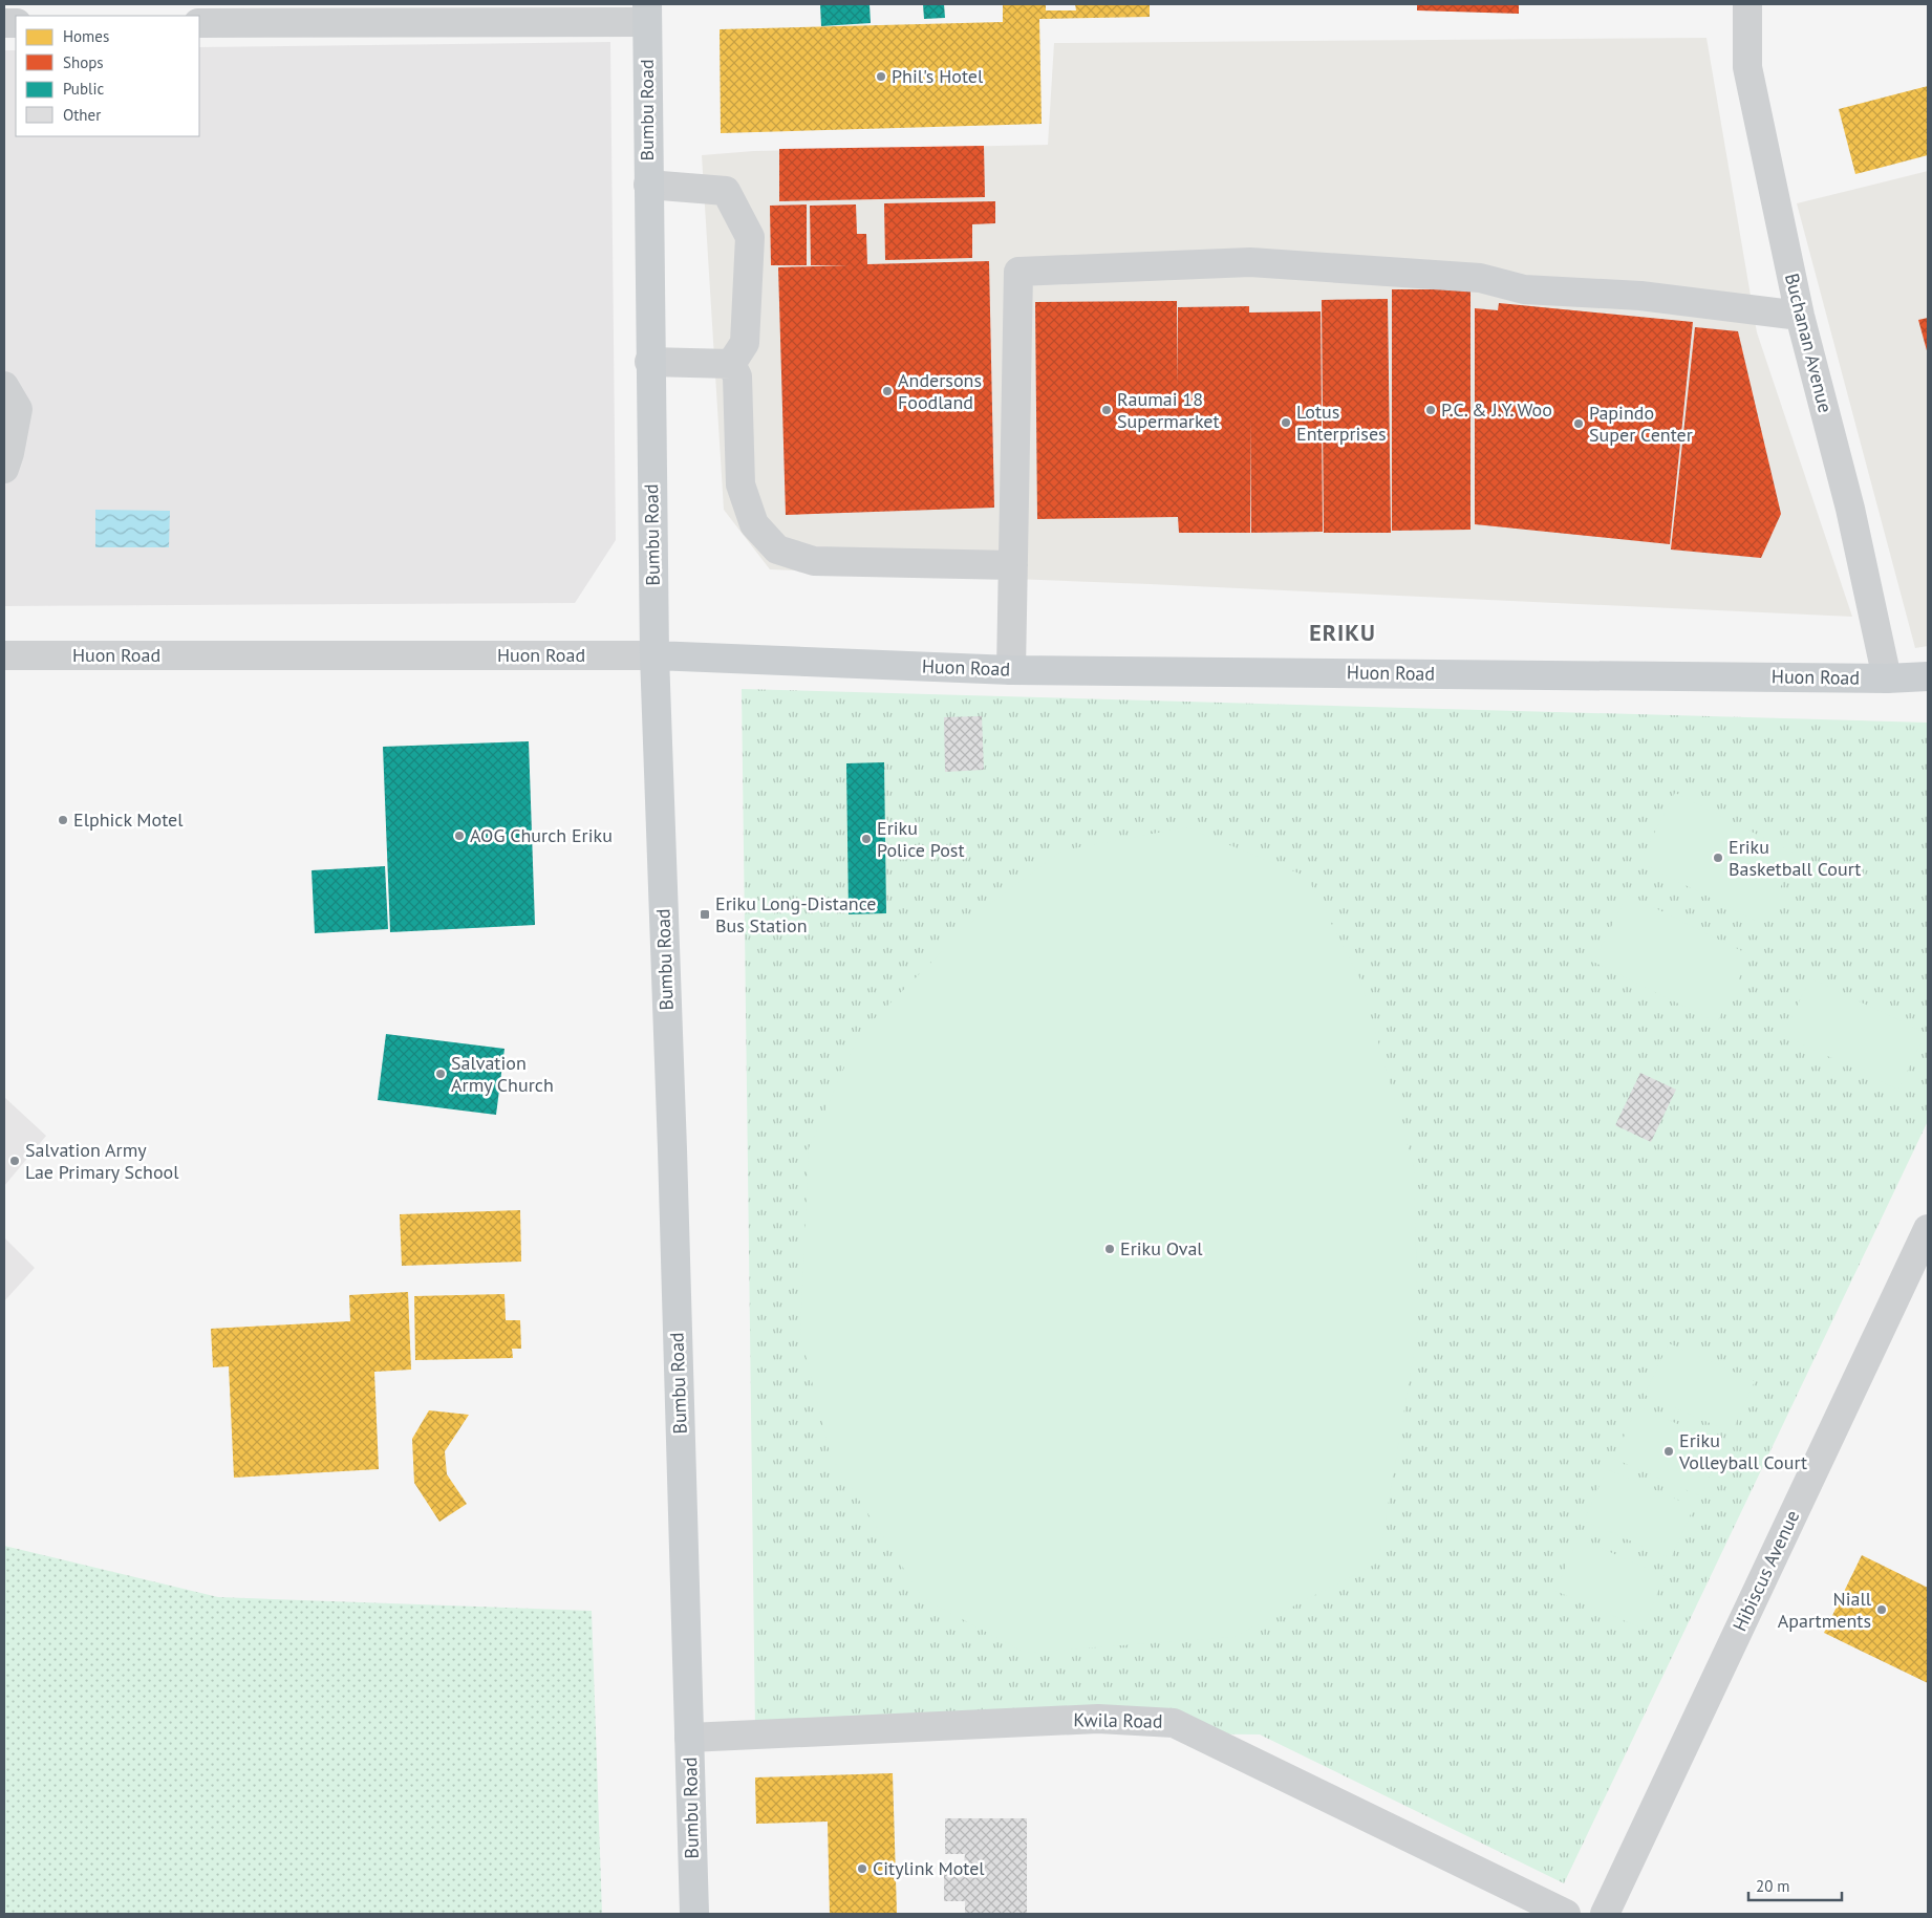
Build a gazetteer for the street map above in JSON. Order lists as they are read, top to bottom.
{
  "streets": {
    "main road": ["Bumbu Road", "Huon Road"],
    "street": ["Buchanan Avenue", "Hibiscus Avenue", "Kwila Road"]
  },
  "crossings": [
    ["Bumbu Road", "Huon Road"],
    ["Bumbu Road", "Kwila Road"],
    ["Buchanan Avenue", "Huon Road"]
  ],
  "districts": ["ERIKU"],
  "places": {
    "other": [
      "Phil's Hotel",
      "Andersons Foodland",
      "Raumai 18 Supermarket",
      "P.C. & J.Y. Woo",
      "Lotus Enterprises",
      "Papindo Super Center",
      "Elphick Motel",
      "AOG Church Eriku",
      "Eriku Police Post",
      "Eriku Basketball Court",
      "Salvation Army Church",
      "Salvation Army Lae Primary School",
      "Eriku Oval",
      "Eriku Volleyball Court",
      "Niall Apartments",
      "Citylink Motel"
    ],
    "transit": ["Eriku Long-Distance Bus Station"]
  },
  "legend": [
    "Homes",
    "Shops",
    "Public",
    "Other"
  ],
  "scale_bar": "20 m"
}
